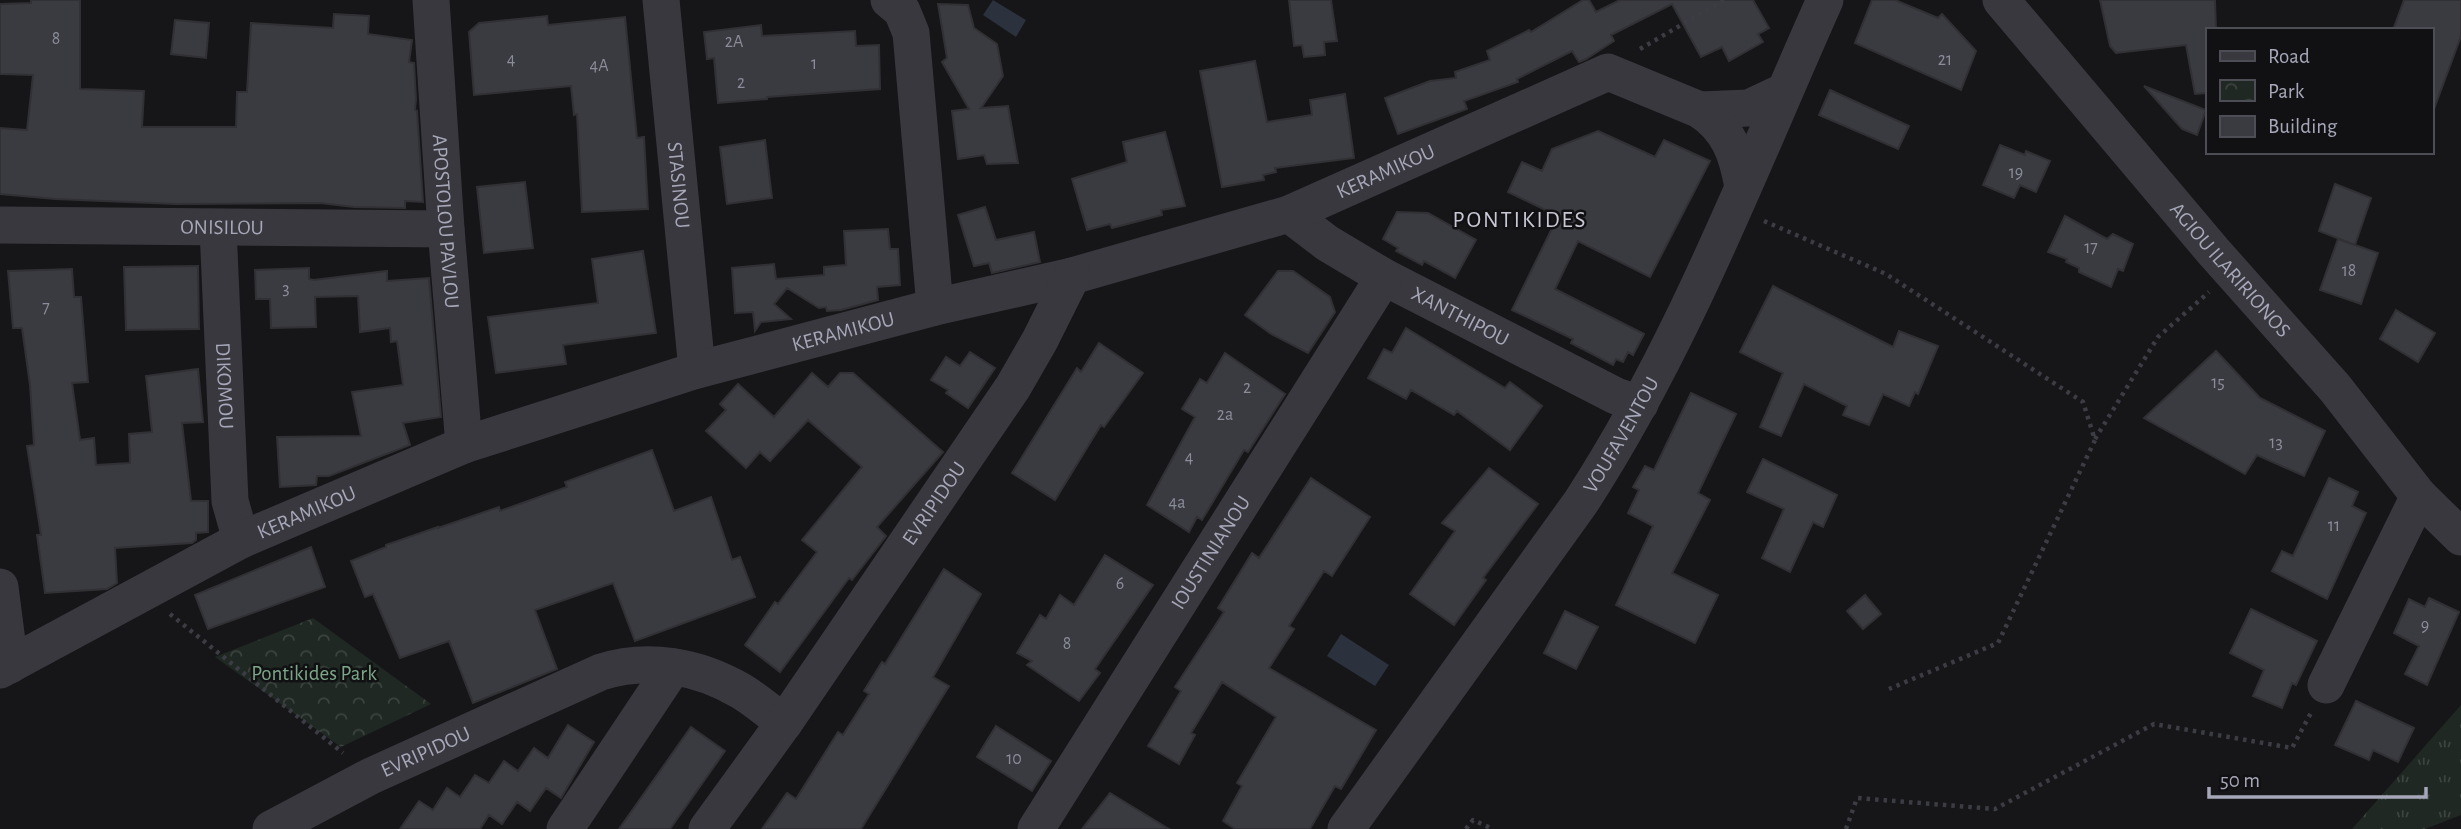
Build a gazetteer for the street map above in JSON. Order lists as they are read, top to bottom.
{
  "streets": {
    "street": [
      "KERAMIKOU",
      "STASINOU",
      "APOSTOLOU PAVLOU",
      "ONISILOU",
      "AGIOU ILARIRIONOS",
      "XANTHIPOU",
      "DIKOMOU",
      "VOUFAVENTOU",
      "EVRIPIDOU",
      "IOUSTINIANOU"
    ]
  },
  "crossings": [
    ["KERAMIKOU", "STASINOU"],
    ["KERAMIKOU", "APOSTOLOU PAVLOU"],
    ["KERAMIKOU", "XANTHIPOU"],
    ["KERAMIKOU", "DIKOMOU"],
    ["KERAMIKOU", "EVRIPIDOU"],
    ["APOSTOLOU PAVLOU", "ONISILOU"],
    ["ONISILOU", "DIKOMOU"],
    ["XANTHIPOU", "VOUFAVENTOU"],
    ["XANTHIPOU", "IOUSTINIANOU"]
  ],
  "districts": ["PONTIKIDES"],
  "parks": ["Pontikides Park"],
  "house_numbers": [
    "8",
    "2A",
    "4",
    "21",
    "1",
    "4A",
    "2",
    "19",
    "17",
    "18",
    "3",
    "7",
    "15",
    "2",
    "2a",
    "13",
    "4",
    "4a",
    "11",
    "6",
    "9",
    "8",
    "10"
  ],
  "legend": ["Road", "Park", "Building"],
  "scale_bar": "50 m"
}
